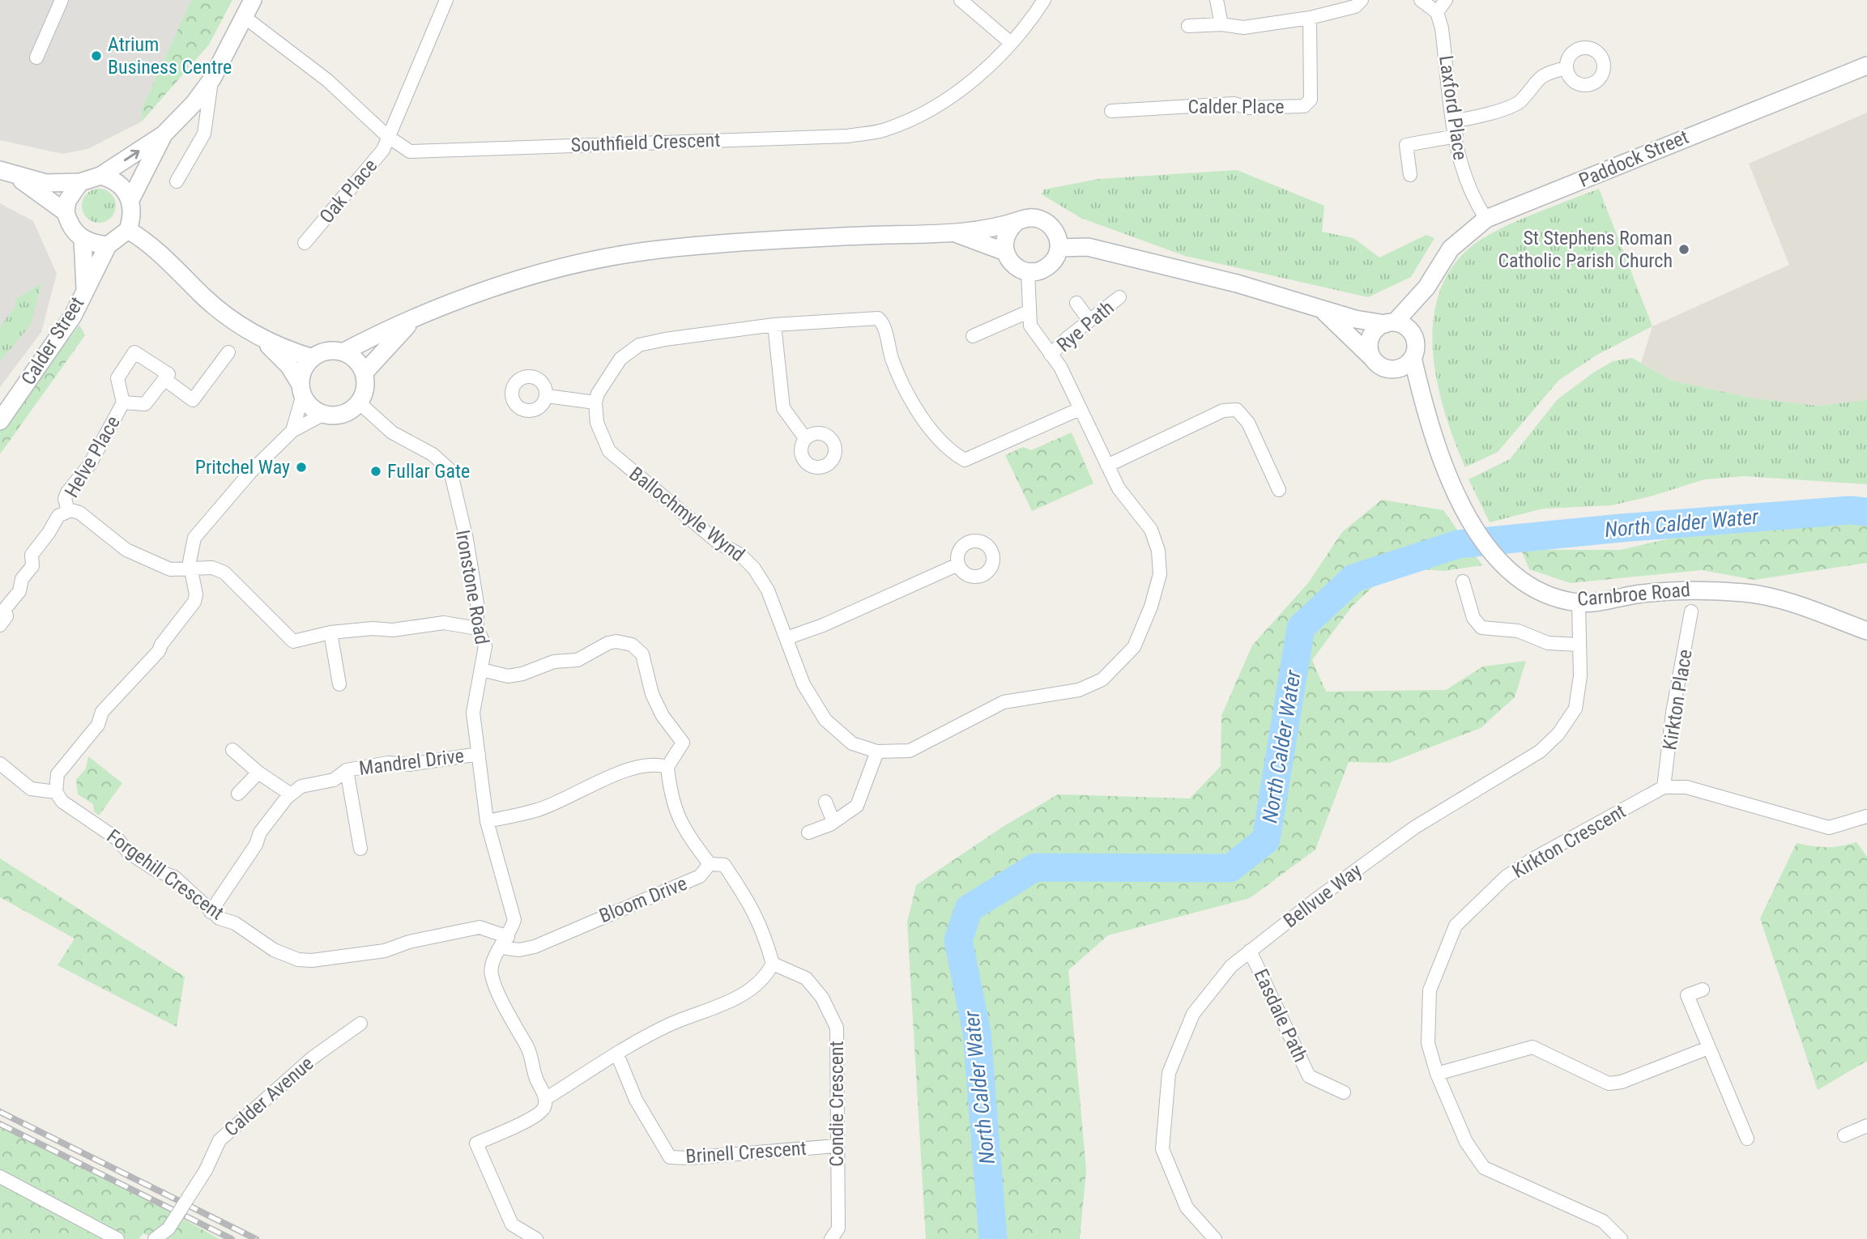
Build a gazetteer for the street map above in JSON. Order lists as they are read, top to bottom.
{
  "streets": {
    "street": [
      "Calder Place",
      "Laxford Place",
      "Southfield Crescent",
      "Paddock Street",
      "Oak Place",
      "Rye Path",
      "Calder Street",
      "Helve Place",
      "Ballochmyle Wynd",
      "Ironstone Road",
      "Carnbroe Road",
      "Kirkton Place",
      "Mandrel Drive",
      "Kirkton Crescent",
      "Forgehill Crescent",
      "Bellvue Way",
      "Bloom Drive",
      "Easdale Path",
      "Calder Avenue",
      "Condie Crescent",
      "Brinell Crescent"
    ]
  },
  "crossings": [
    ["Laxford Place", "Paddock Street"],
    ["Southfield Crescent", "Oak Place"],
    ["Paddock Street", "Carnbroe Road"],
    ["Rye Path", "Ballochmyle Wynd"],
    ["Ironstone Road", "Mandrel Drive"],
    ["Ironstone Road", "Forgehill Crescent"],
    ["Ironstone Road", "Bloom Drive"],
    ["Carnbroe Road", "Bellvue Way"],
    ["Kirkton Place", "Kirkton Crescent"],
    ["Mandrel Drive", "Forgehill Crescent"],
    ["Forgehill Crescent", "Bloom Drive"],
    ["Bellvue Way", "Easdale Path"],
    ["Condie Crescent", "Brinell Crescent"]
  ],
  "water": ["North Calder Water"],
  "places": [
    "Atrium Business Centre",
    "St Stephens Roman Catholic Parish Church",
    "Pritchel Way",
    "Fullar Gate"
  ]
}
